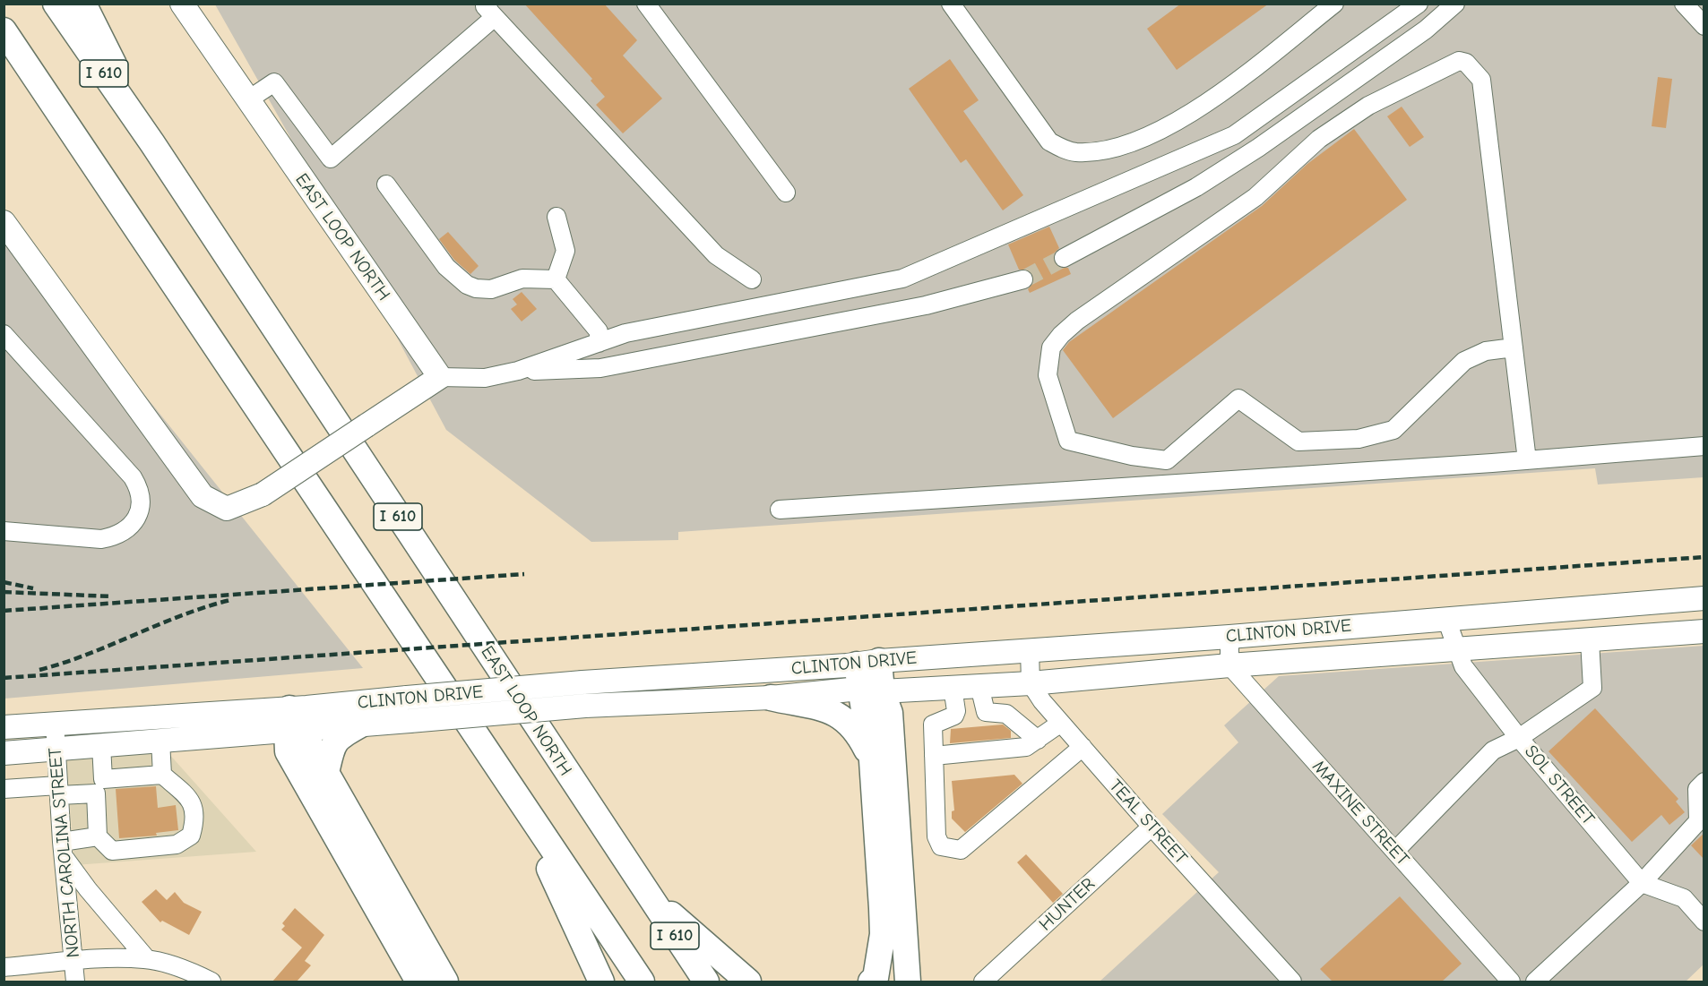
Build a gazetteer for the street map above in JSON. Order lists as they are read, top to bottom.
{
  "streets": {
    "highway": ["I 610", "EAST LOOP NORTH"],
    "main road": ["CLINTON DRIVE"],
    "street": [
      "SOL STREET",
      "MAXINE STREET",
      "TEAL STREET",
      "NORTH CAROLINA STREET",
      "HUNTER"
    ]
  },
  "crossings": [
    ["CLINTON DRIVE", "SOL STREET"],
    ["CLINTON DRIVE", "MAXINE STREET"],
    ["CLINTON DRIVE", "TEAL STREET"],
    ["CLINTON DRIVE", "NORTH CAROLINA STREET"],
    ["TEAL STREET", "HUNTER"]
  ]
}
